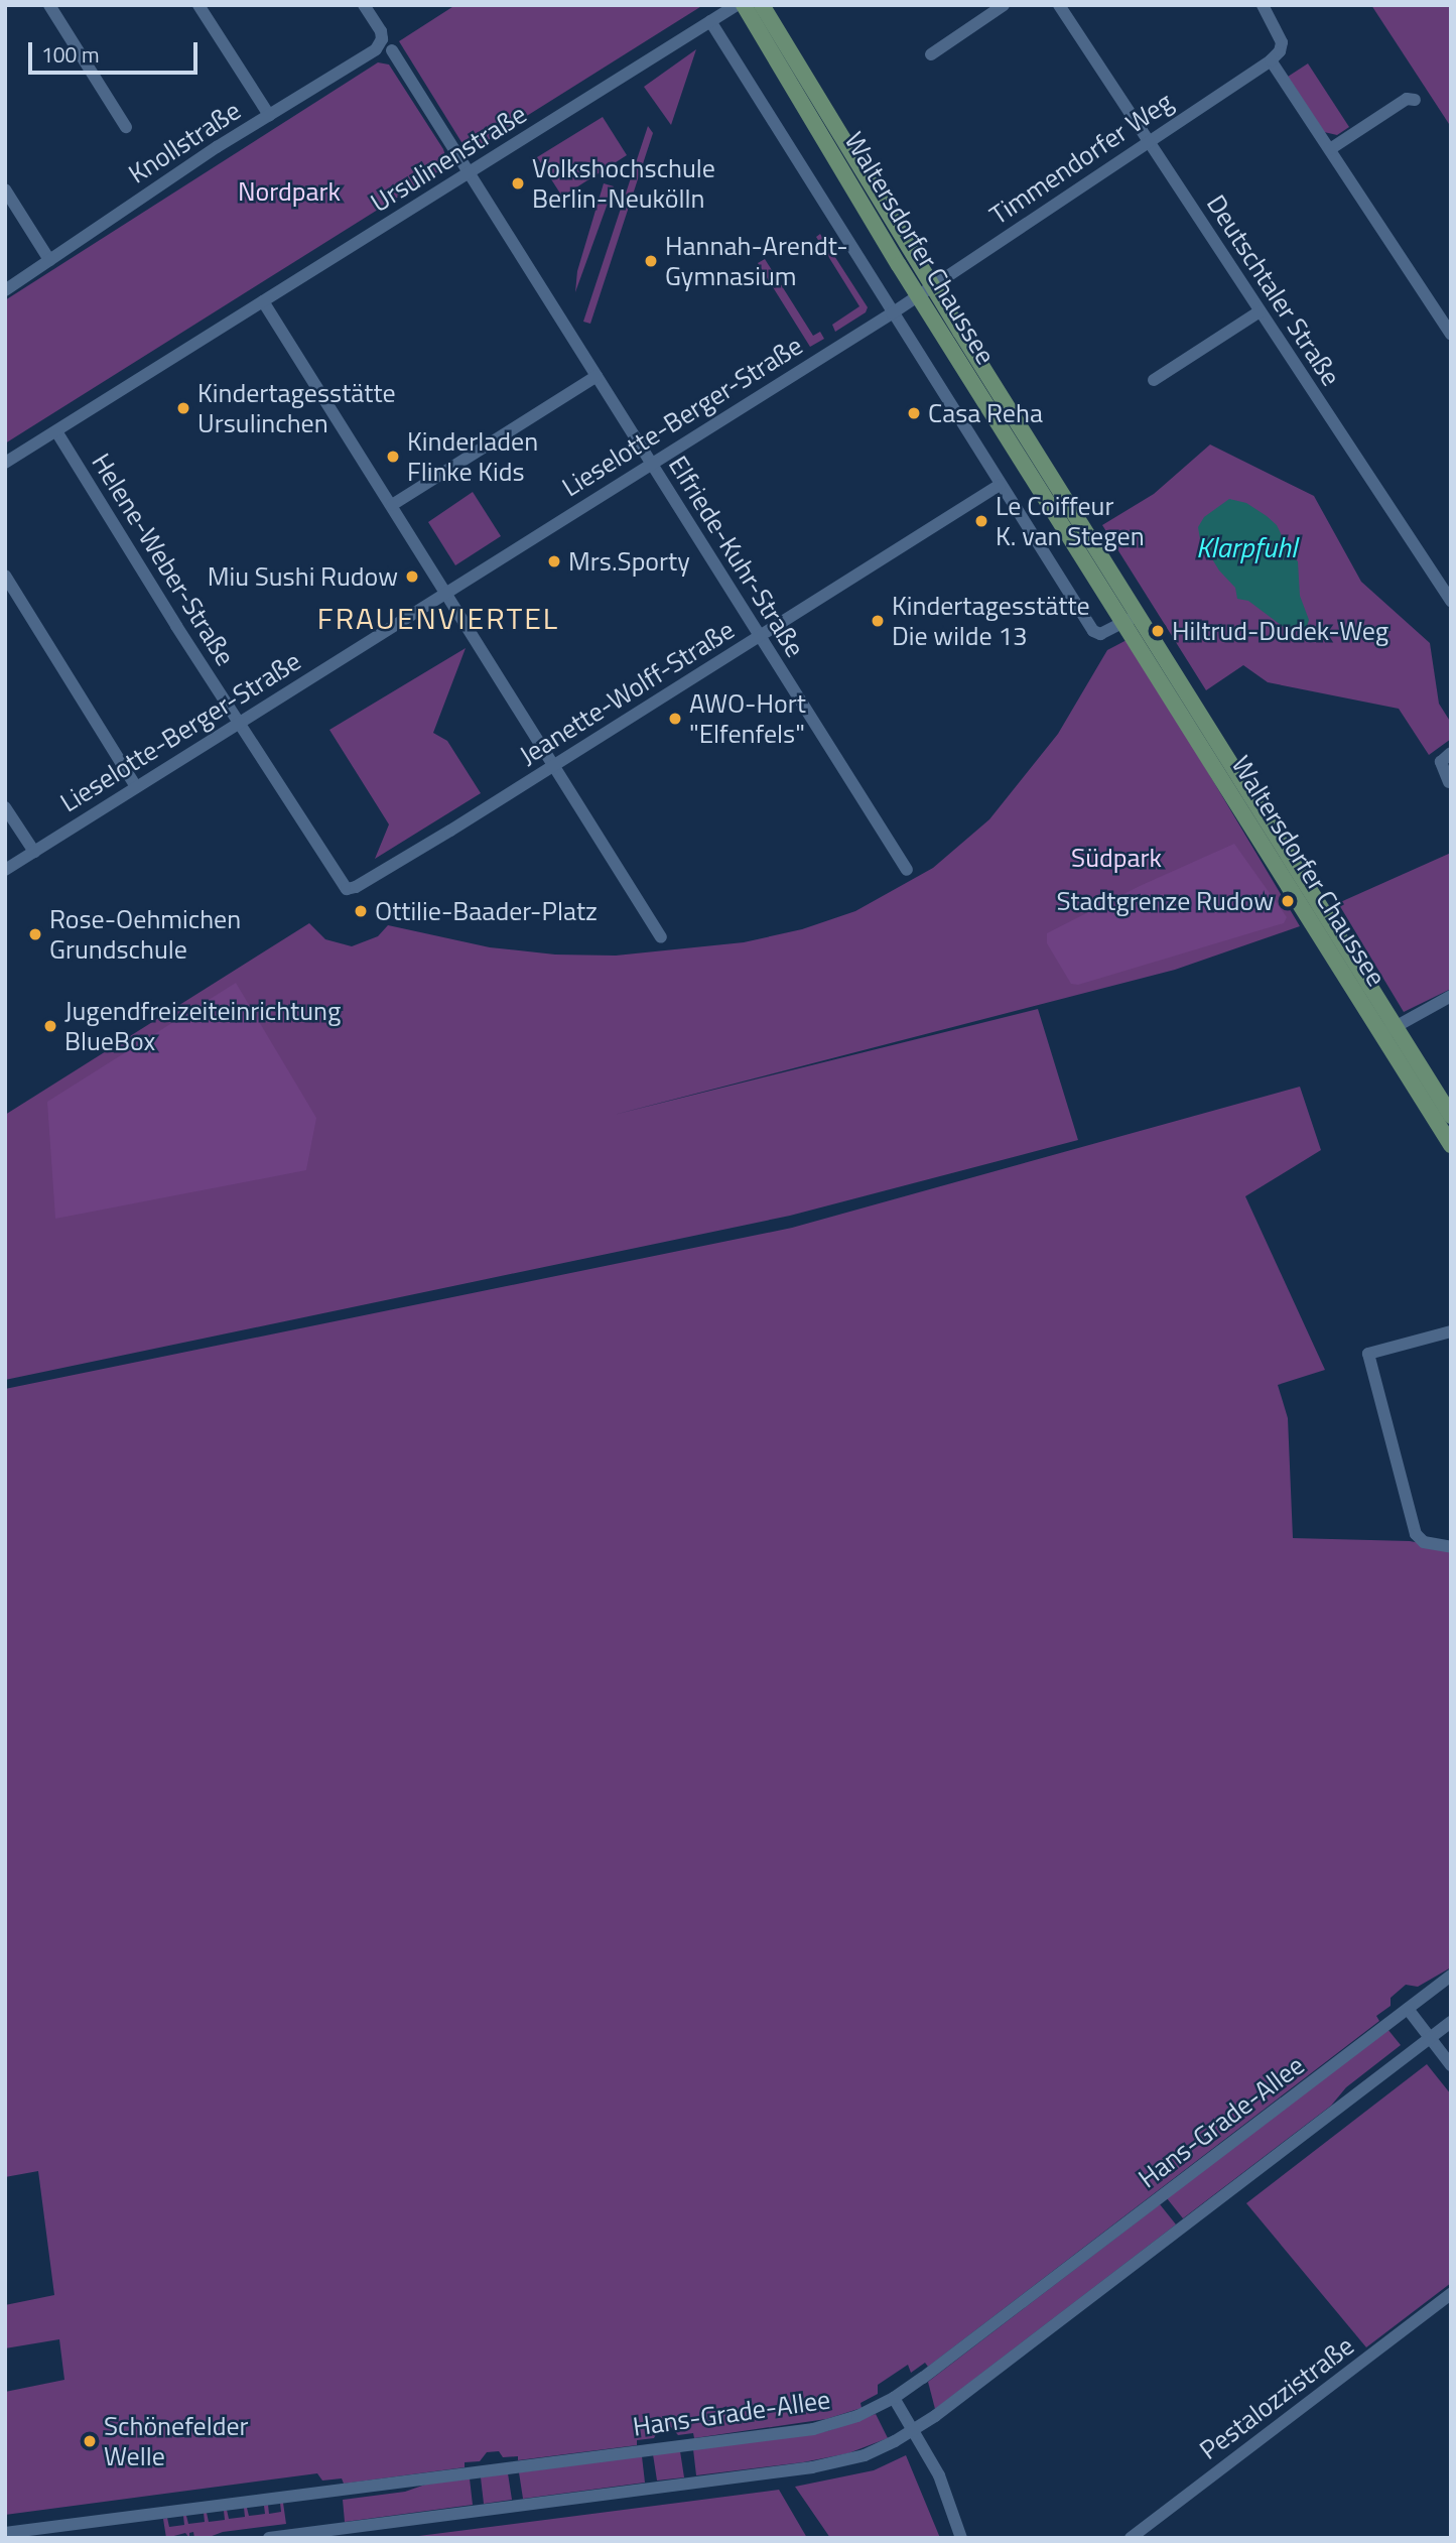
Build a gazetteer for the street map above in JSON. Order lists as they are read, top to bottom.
{
  "streets": {
    "main road": ["Waltersdorfer Chaussee"],
    "street": [
      "Knollstraße",
      "Ursulinenstraße",
      "Timmendorfer Weg",
      "Deutschtaler Straße",
      "Lieselotte-Berger-Straße",
      "Elfriede-Kuhr-Straße",
      "Helene-Weber-Straße",
      "Jeanette-Wolff-Straße",
      "Hans-Grade-Allee",
      "Pestalozzistraße"
    ]
  },
  "crossings": [
    ["Ursulinenstraße", "Elfriede-Kuhr-Straße"],
    ["Ursulinenstraße", "Helene-Weber-Straße"],
    ["Timmendorfer Weg", "Waltersdorfer Chaussee"],
    ["Timmendorfer Weg", "Deutschtaler Straße"],
    ["Timmendorfer Weg", "Lieselotte-Berger-Straße"],
    ["Waltersdorfer Chaussee", "Lieselotte-Berger-Straße"],
    ["Lieselotte-Berger-Straße", "Elfriede-Kuhr-Straße"],
    ["Lieselotte-Berger-Straße", "Helene-Weber-Straße"],
    ["Elfriede-Kuhr-Straße", "Jeanette-Wolff-Straße"],
    ["Helene-Weber-Straße", "Jeanette-Wolff-Straße"]
  ],
  "districts": ["FRAUENVIERTEL"],
  "water": ["Klarpfuhl"],
  "parks": ["Nordpark", "Südpark"],
  "places": [
    "Volkshochschule Berlin-Neukölln",
    "Hannah-Arendt- Gymnasium",
    "Kindertagesstätte Ursulinchen",
    "Casa Reha",
    "Kinderladen Flinke Kids",
    "Le Coiffeur K. van Stegen",
    "Mrs.Sporty",
    "Miu Sushi Rudow",
    "Kindertagesstätte Die wilde 13",
    "Hiltrud-Dudek-Weg",
    "AWO-Hort \"Elfenfels\"",
    "Stadtgrenze Rudow",
    "Ottilie-Baader-Platz",
    "Rose-Oehmichen Grundschule",
    "Jugendfreizeiteinrichtung BlueBox",
    "Schönefelder Welle"
  ],
  "scale_bar": "100 m"
}
